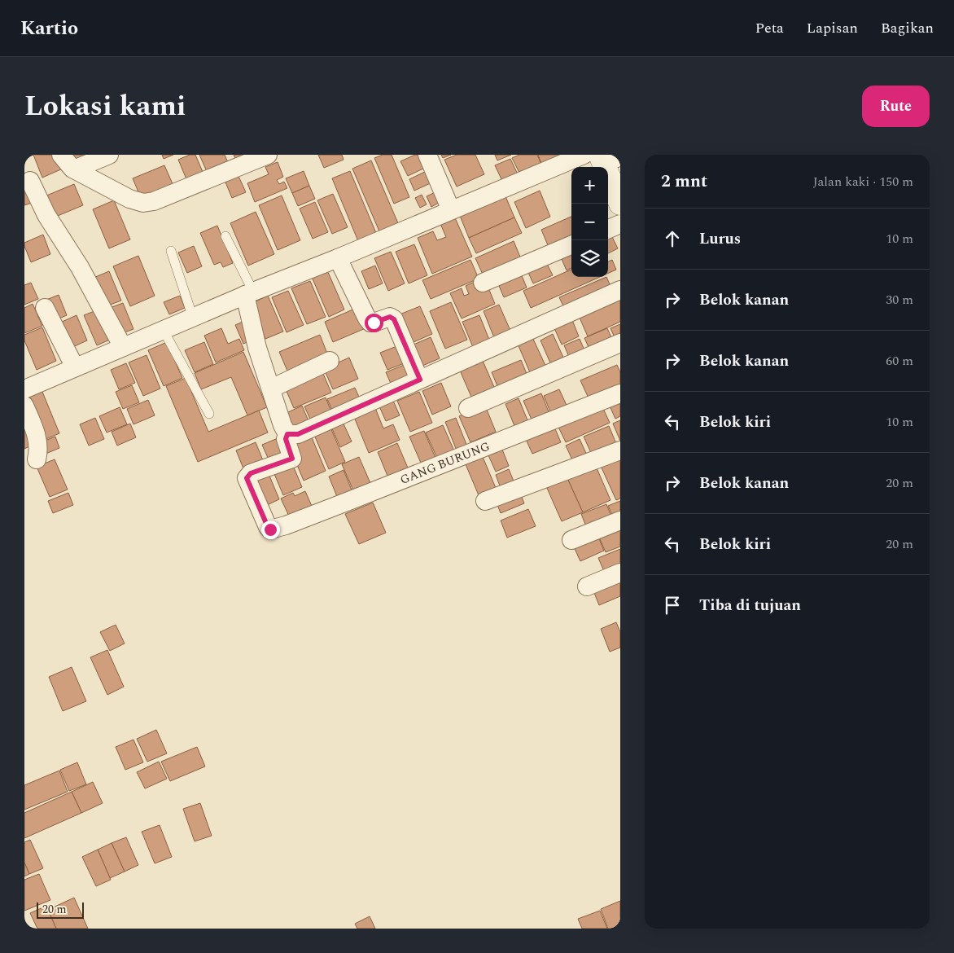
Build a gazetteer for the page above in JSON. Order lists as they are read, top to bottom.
{
  "streets": {
    "street": ["GANG BURUNG"]
  },
  "scale_bar": "20 m",
  "page": {
    "header": "Kartio",
    "nav": ["Peta", "Lapisan", "Bagikan"],
    "title": "Lokasi kami",
    "buttons": "Rute",
    "heading": ["2 mnt", "Jalan kaki · 150 m"],
    "map_buttons": ["+", "−"],
    "list": [
      ["Lurus", "10 m"],
      ["Belok kanan", "30 m"],
      ["Belok kanan", "60 m"],
      ["Belok kiri", "10 m"],
      ["Belok kanan", "20 m"],
      ["Belok kiri", "20 m"],
      "Tiba di tujuan"
    ],
    "scale": "20 m"
  }
}
